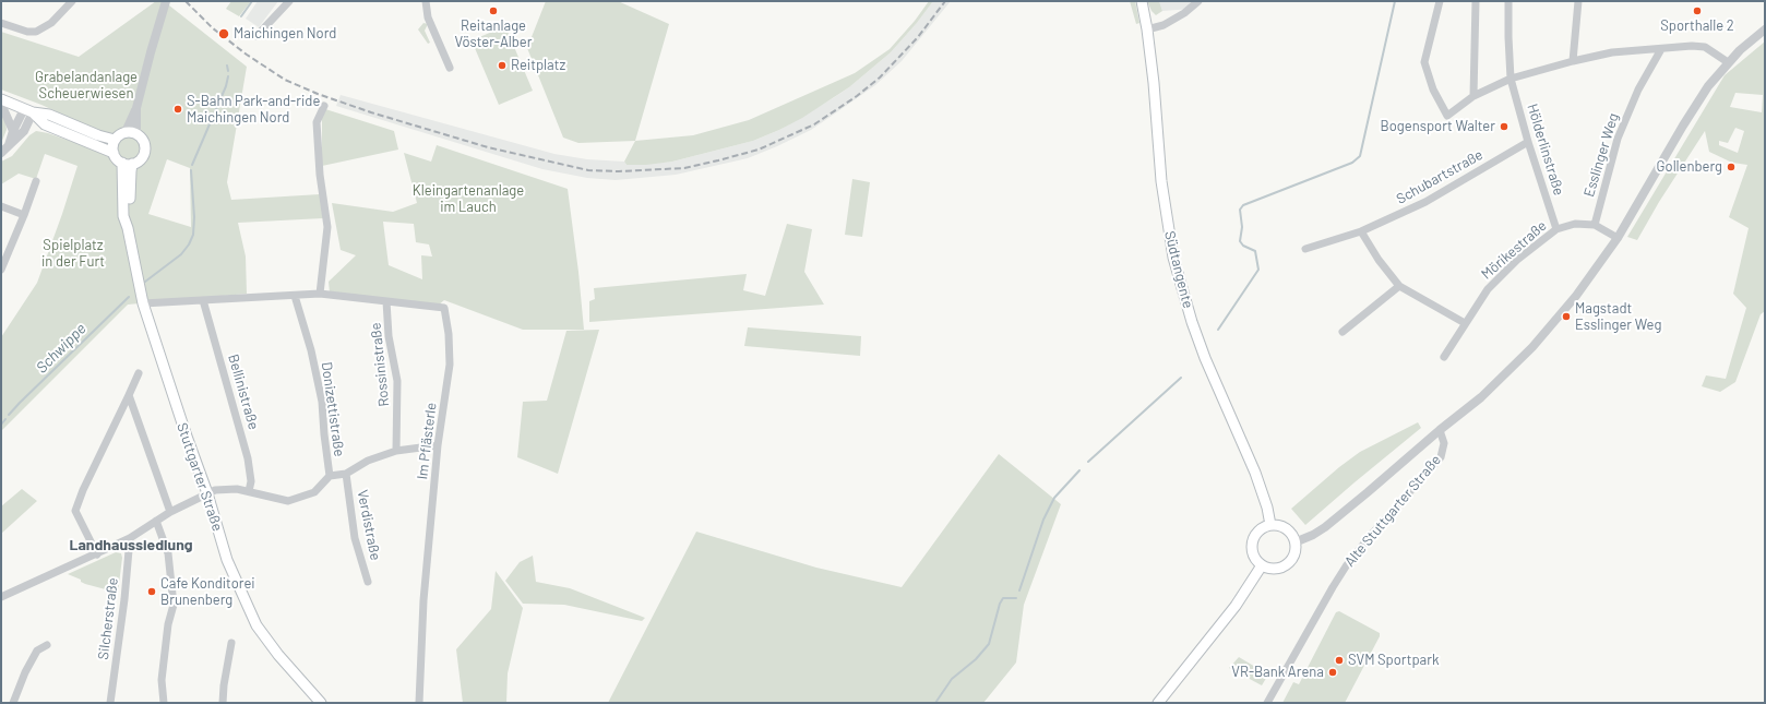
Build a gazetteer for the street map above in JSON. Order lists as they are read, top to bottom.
{
  "streets": {
    "main road": ["Südtangente", "Stuttgarter Straße"],
    "street": [
      "Hölderlinstraße",
      "Esslinger Weg",
      "Schubartstraße",
      "Mörikestraße",
      "Rossinistraße",
      "Bellinistraße",
      "Donizettistraße",
      "Im Pflästerle",
      "Alte Stuttgarter Straße",
      "Verdistraße",
      "Silcherstraße"
    ]
  },
  "crossings": [
    ["Hölderlinstraße", "Schubartstraße"],
    ["Hölderlinstraße", "Mörikestraße"],
    ["Esslinger Weg", "Mörikestraße"],
    ["Mörikestraße", "Alte Stuttgarter Straße"],
    ["Südtangente", "Alte Stuttgarter Straße"],
    ["Rossinistraße", "Im Pflästerle"],
    ["Rossinistraße", "Verdistraße"],
    ["Bellinistraße", "Im Pflästerle"],
    ["Donizettistraße", "Im Pflästerle"],
    ["Donizettistraße", "Verdistraße"],
    ["Im Pflästerle", "Stuttgarter Straße"],
    ["Im Pflästerle", "Verdistraße"]
  ],
  "districts": ["Landhaussiedlung"],
  "water": ["Schwippe"],
  "parks": ["Grabelandanlage Scheuerwiesen", "Kleingartenanlage im Lauch", "Spielplatz in der Furt"],
  "places": [
    "Reitanlage Vöster-Alber",
    "Sporthalle 2",
    "Maichingen Nord",
    "Reitplatz",
    "S-Bahn Park-and-ride Maichingen Nord",
    "Bogensport Walter",
    "Gollenberg",
    "Magstadt Esslinger Weg",
    "Cafe Konditorei Brunenberg",
    "SVM Sportpark",
    "VR-Bank Arena"
  ]
}
